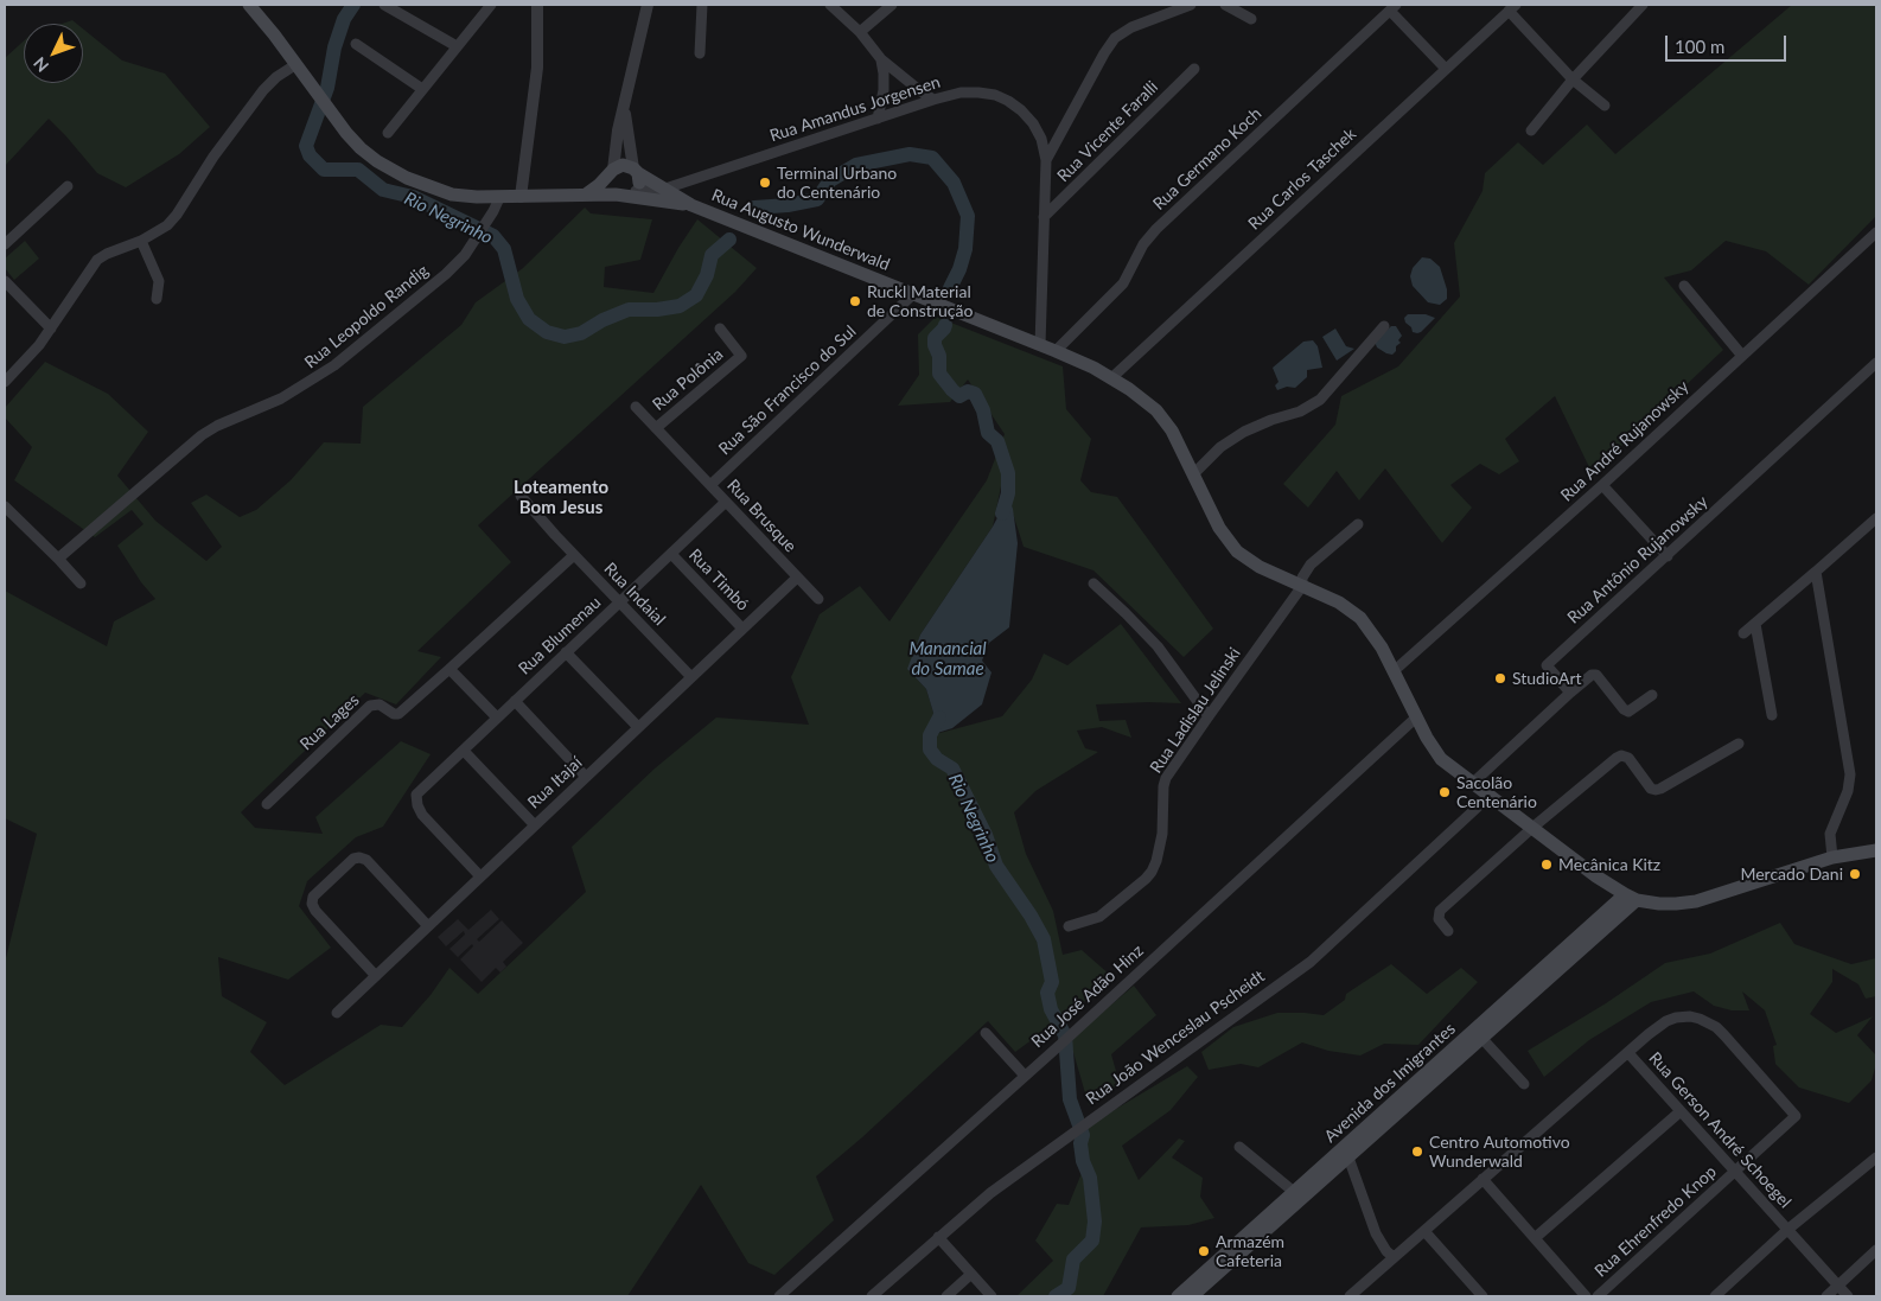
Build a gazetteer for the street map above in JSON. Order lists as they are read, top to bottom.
{
  "streets": {
    "main road": ["Rua Augusto Wunderwald", "Avenida dos Imigrantes"],
    "street": [
      "Rua Amandus Jorgensen",
      "Rua Vicente Faralli",
      "Rua Germano Koch",
      "Rua Carlos Taschek",
      "Rua Leopoldo Randig",
      "Rua Polônia",
      "Rua São Francisco do Sul",
      "Rua André Rujanowsky",
      "Rua Brusque",
      "Rua Antônio Rujanowsky",
      "Rua Timbó",
      "Rua Indaial",
      "Rua Blumenau",
      "Rua Ladislau Jelinski",
      "Rua Lages",
      "Rua Itajaí",
      "Rua José Adão Hinz",
      "Rua João Wenceslau Pscheidt",
      "Rua Gerson André Schoegel",
      "Rua Ehrenfredo Knop"
    ]
  },
  "crossings": [
    ["Rua Amandus Jorgensen", "Rua Vicente Faralli"],
    ["Rua Amandus Jorgensen", "Rua Augusto Wunderwald"],
    ["Rua Germano Koch", "Rua Augusto Wunderwald"],
    ["Rua Carlos Taschek", "Rua Augusto Wunderwald"],
    ["Rua Augusto Wunderwald", "Rua Leopoldo Randig"],
    ["Rua Augusto Wunderwald", "Rua São Francisco do Sul"],
    ["Rua Augusto Wunderwald", "Rua André Rujanowsky"],
    ["Rua Augusto Wunderwald", "Rua Ladislau Jelinski"],
    ["Rua Augusto Wunderwald", "Rua José Adão Hinz"],
    ["Rua Augusto Wunderwald", "Rua João Wenceslau Pscheidt"],
    ["Rua Augusto Wunderwald", "Avenida dos Imigrantes"],
    ["Rua Polônia", "Rua Brusque"],
    ["Rua São Francisco do Sul", "Rua Brusque"],
    ["Rua Brusque", "Rua Blumenau"],
    ["Rua Brusque", "Rua Itajaí"],
    ["Rua Timbó", "Rua Blumenau"],
    ["Rua Timbó", "Rua Itajaí"],
    ["Rua Indaial", "Rua Blumenau"],
    ["Rua Indaial", "Rua Itajaí"],
    ["Rua Blumenau", "Rua Itajaí"],
    ["Rua Gerson André Schoegel", "Rua Ehrenfredo Knop"]
  ],
  "districts": ["Loteamento Bom Jesus"],
  "water": ["Rio Negrinho", "Manancial do Samae"],
  "places": [
    "Terminal Urbano do Centenário",
    "Ruckl Material de Construção",
    "StudioArt",
    "Sacolão Centenário",
    "Mecânica Kitz",
    "Mercado Dani",
    "Centro Automotivo Wunderwald",
    "Armazém Cafeteria"
  ],
  "scale_bar": "100 m",
  "north": "bottom left"
}
